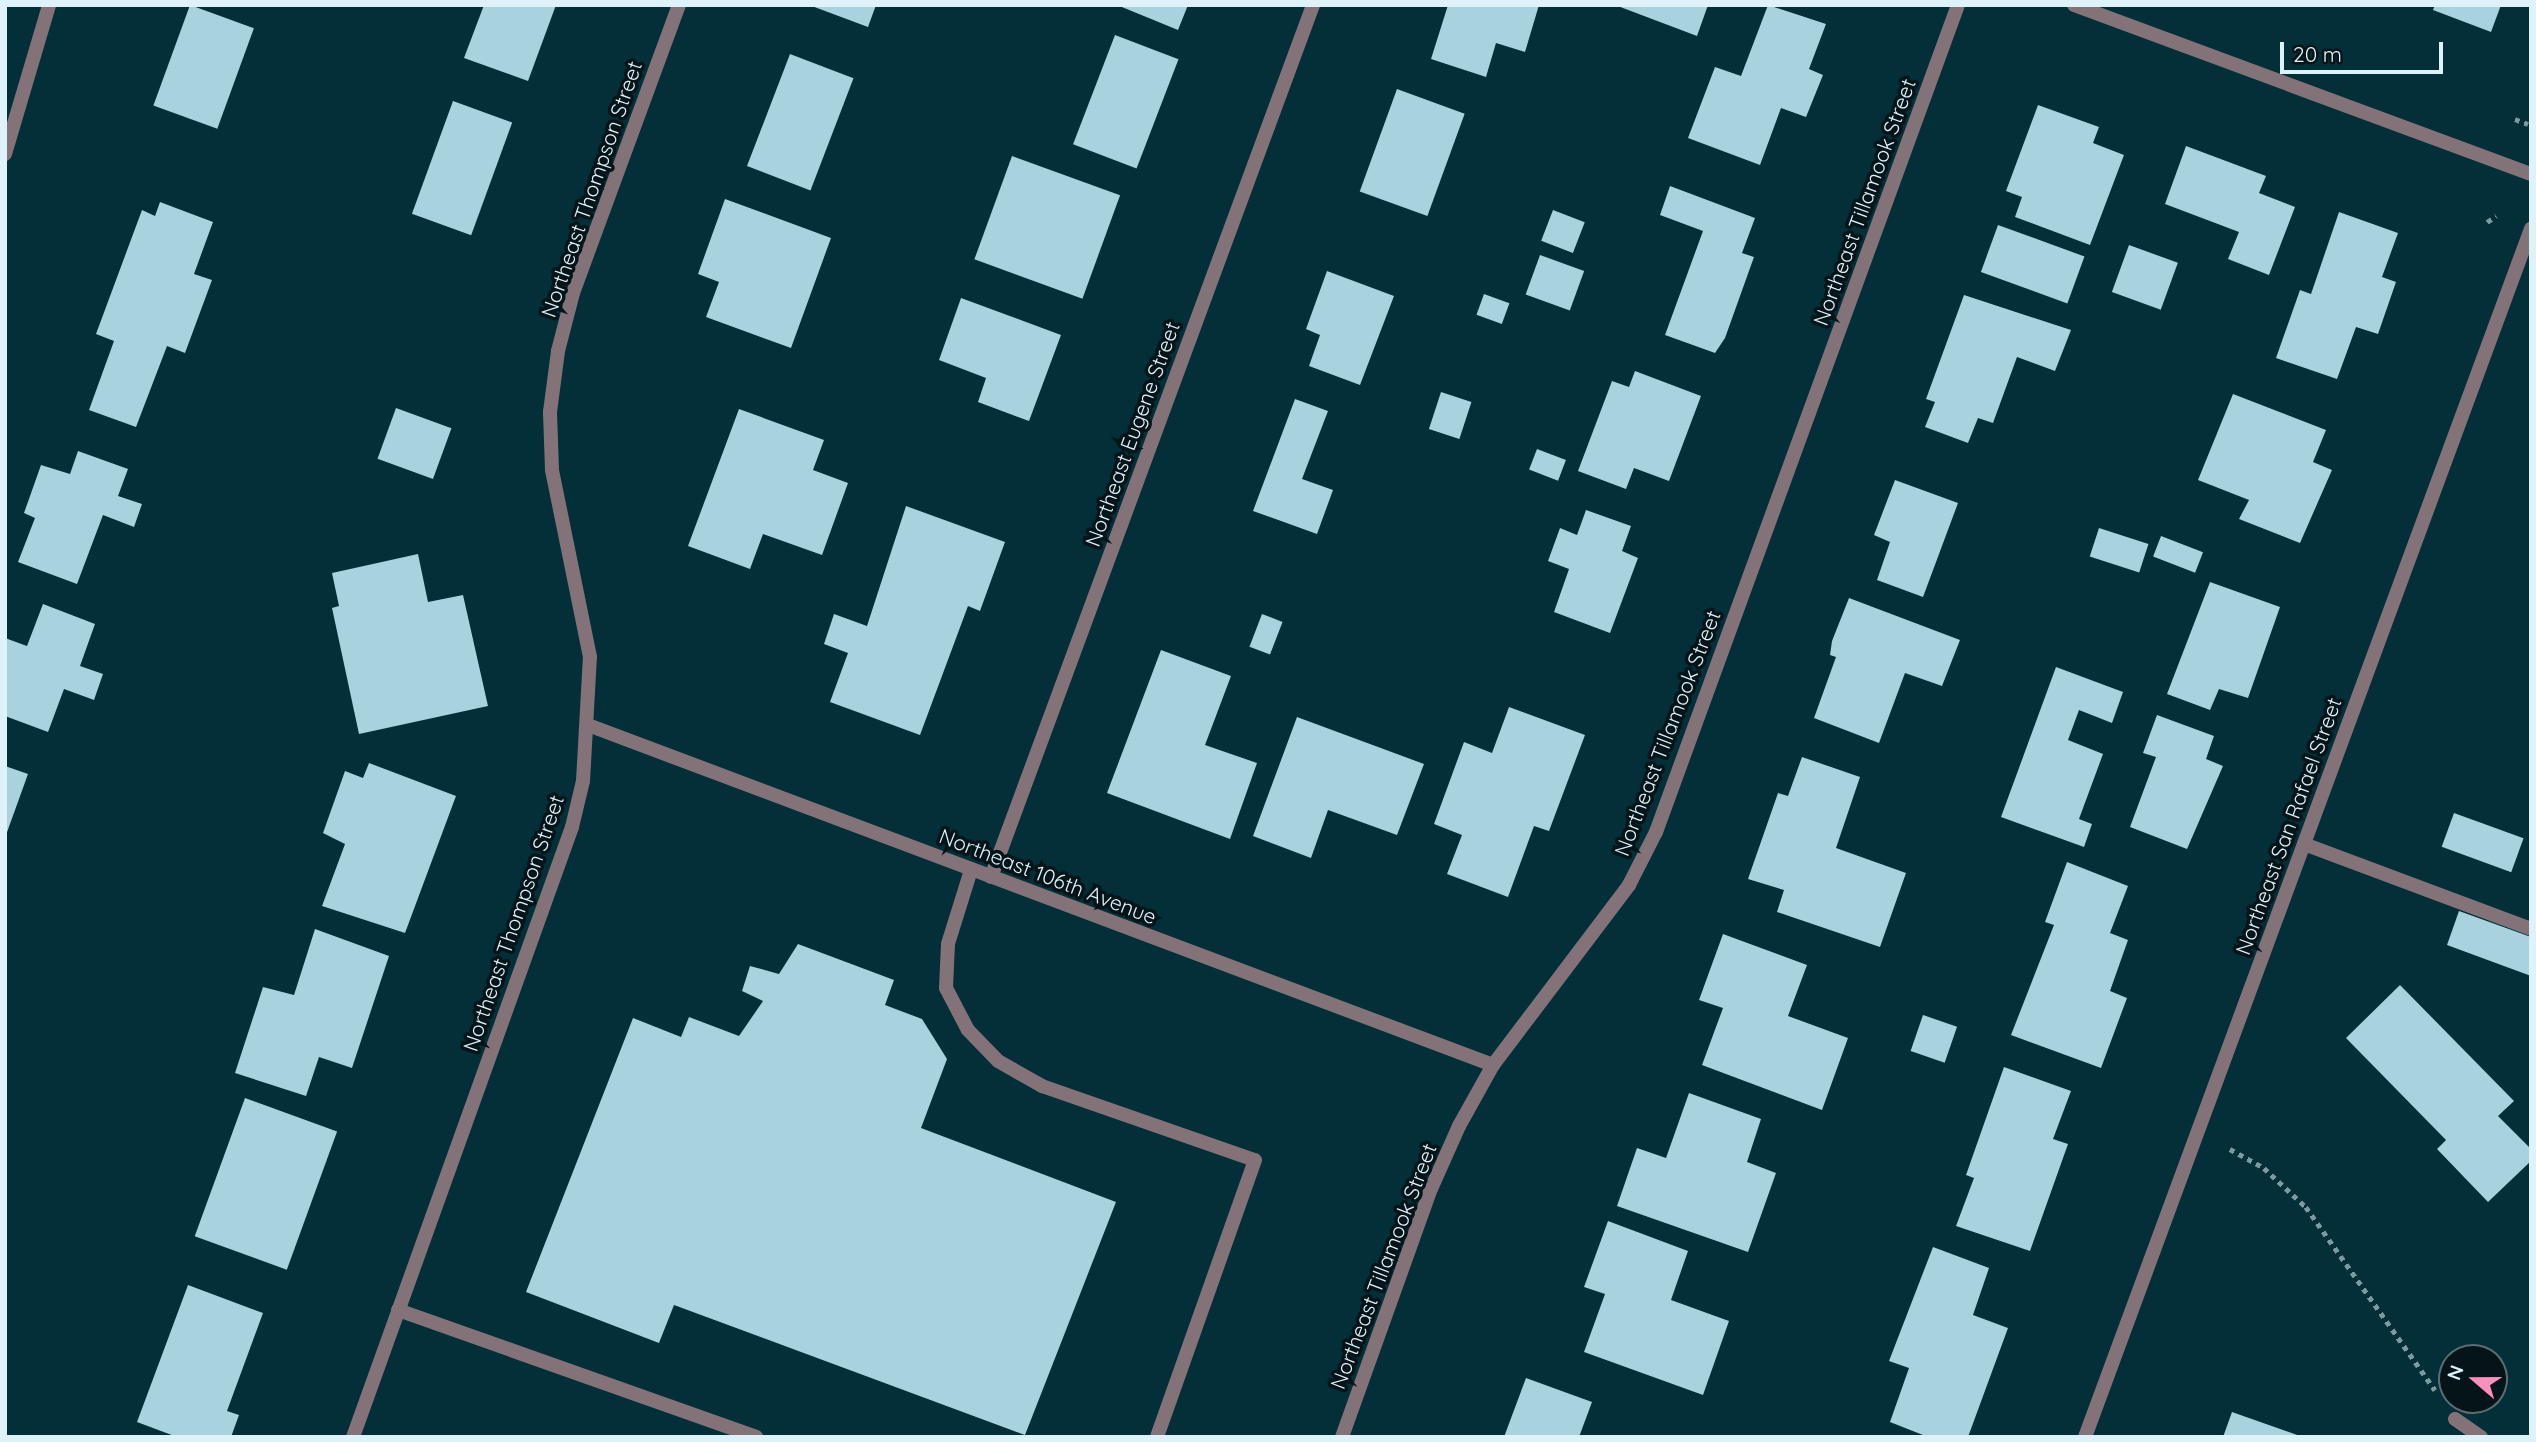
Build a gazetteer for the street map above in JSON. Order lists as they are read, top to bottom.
{
  "streets": {
    "street": [
      "Northeast Thompson Street",
      "Northeast Tillamook Street",
      "Northeast Eugene Street",
      "Northeast San Rafael Street",
      "Northeast 106th Avenue"
    ]
  },
  "crossings": [
    ["Northeast Thompson Street", "Northeast 106th Avenue"],
    ["Northeast Tillamook Street", "Northeast 106th Avenue"],
    ["Northeast Eugene Street", "Northeast 106th Avenue"]
  ],
  "scale_bar": "20 m",
  "north": "left"
}
